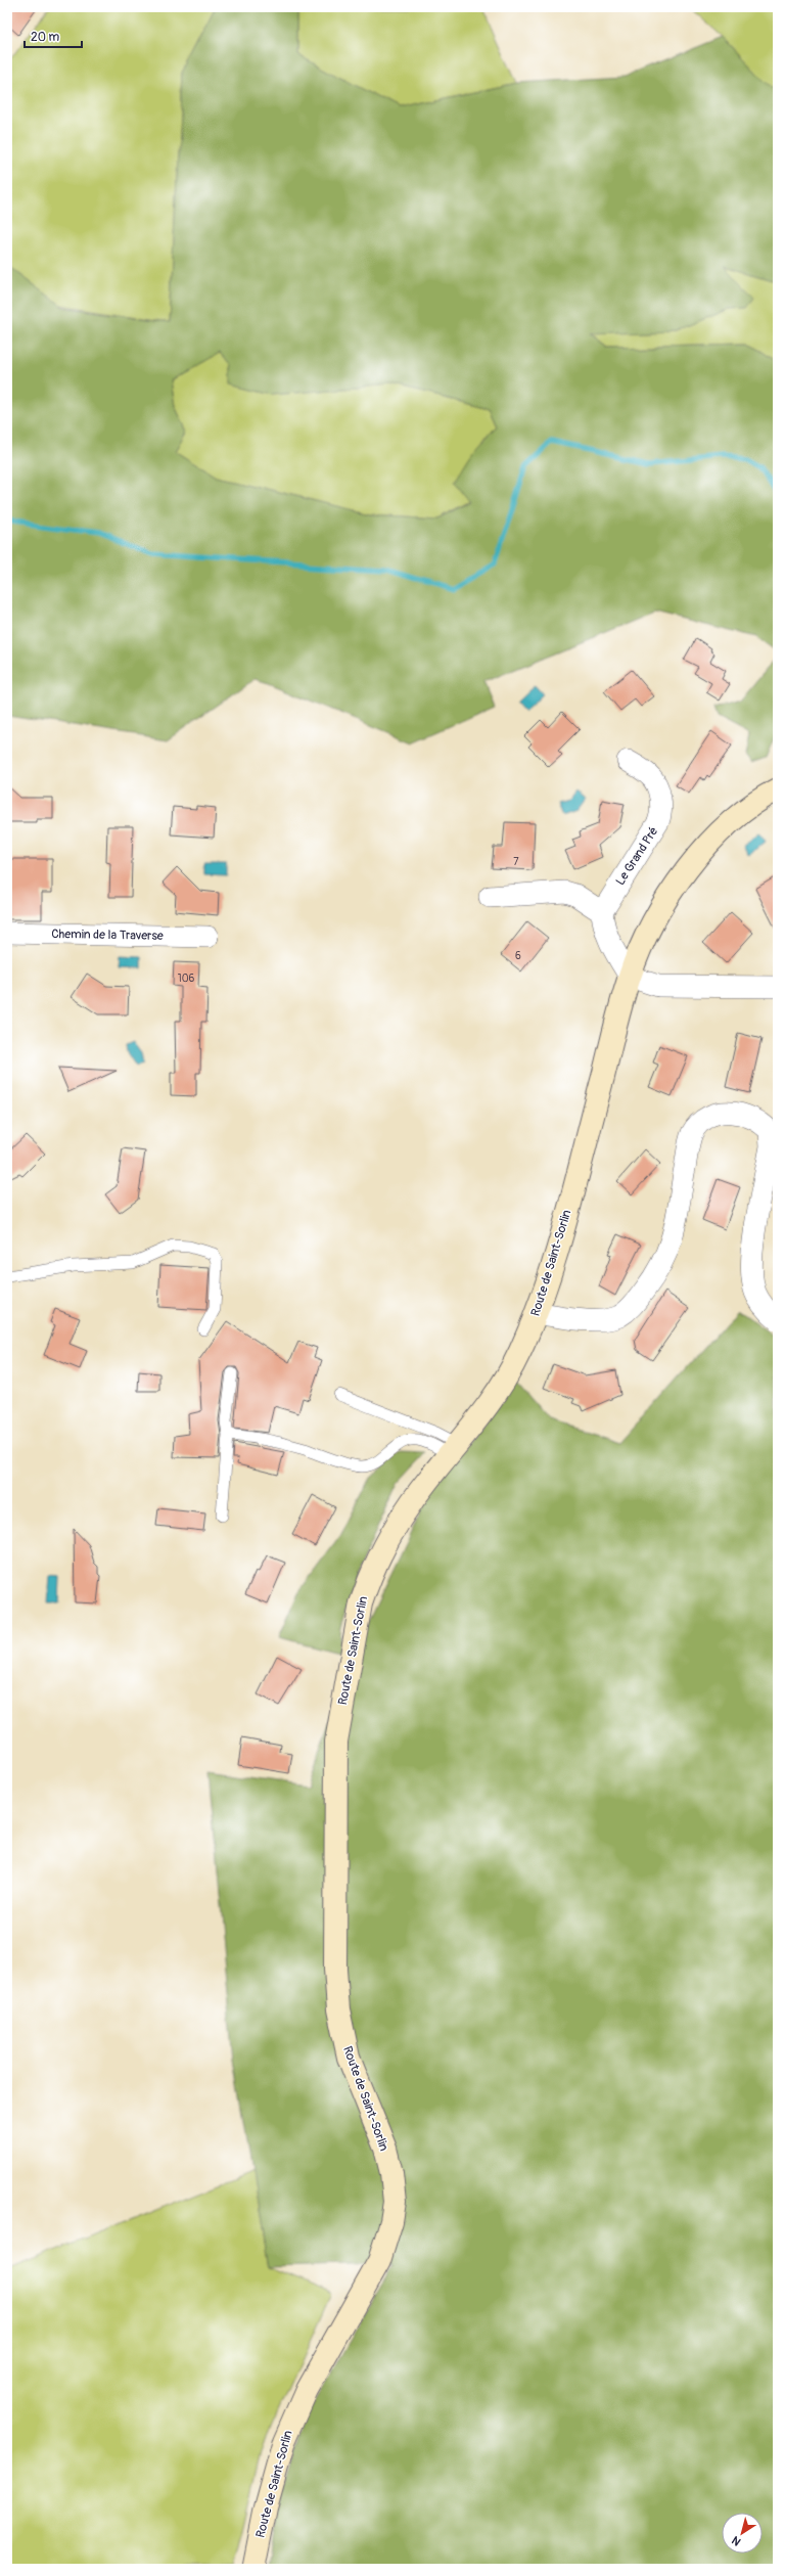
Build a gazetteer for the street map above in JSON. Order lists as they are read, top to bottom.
{
  "streets": {
    "street": ["Le Grand Pré", "Chemin de la Traverse", "Route de Saint-Sorlin"]
  },
  "house_numbers": ["7", "6", "106"],
  "scale_bar": "20 m",
  "north": "bottom left"
}
